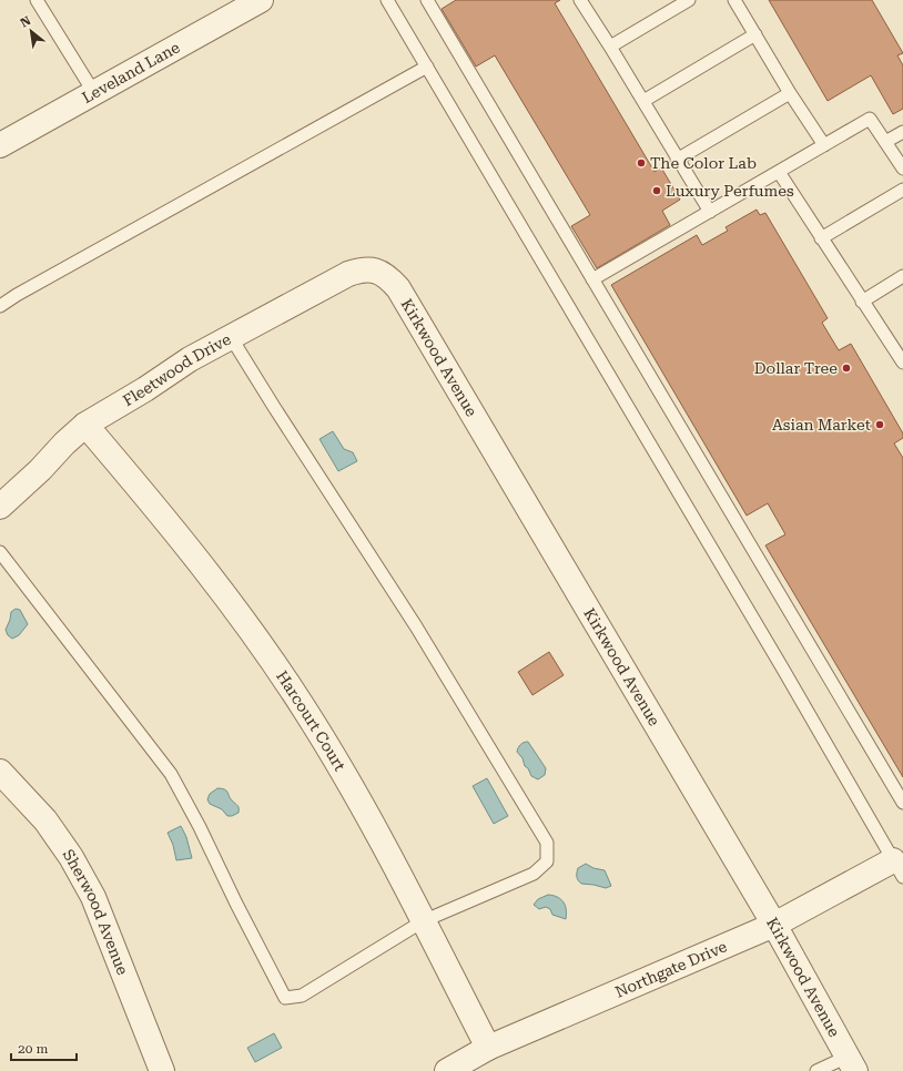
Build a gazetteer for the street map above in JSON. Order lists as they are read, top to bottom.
{
  "streets": {
    "street": [
      "Leveland Lane",
      "Kirkwood Avenue",
      "Fleetwood Drive",
      "Harcourt Court",
      "Sherwood Avenue",
      "Northgate Drive"
    ]
  },
  "crossings": [
    ["Kirkwood Avenue", "Fleetwood Drive"],
    ["Kirkwood Avenue", "Northgate Drive"],
    ["Fleetwood Drive", "Harcourt Court"],
    ["Harcourt Court", "Northgate Drive"]
  ],
  "places": [
    "The Color Lab",
    "Luxury Perfumes",
    "Dollar Tree",
    "Asian Market"
  ],
  "scale_bar": "20 m",
  "north": "top left"
}
